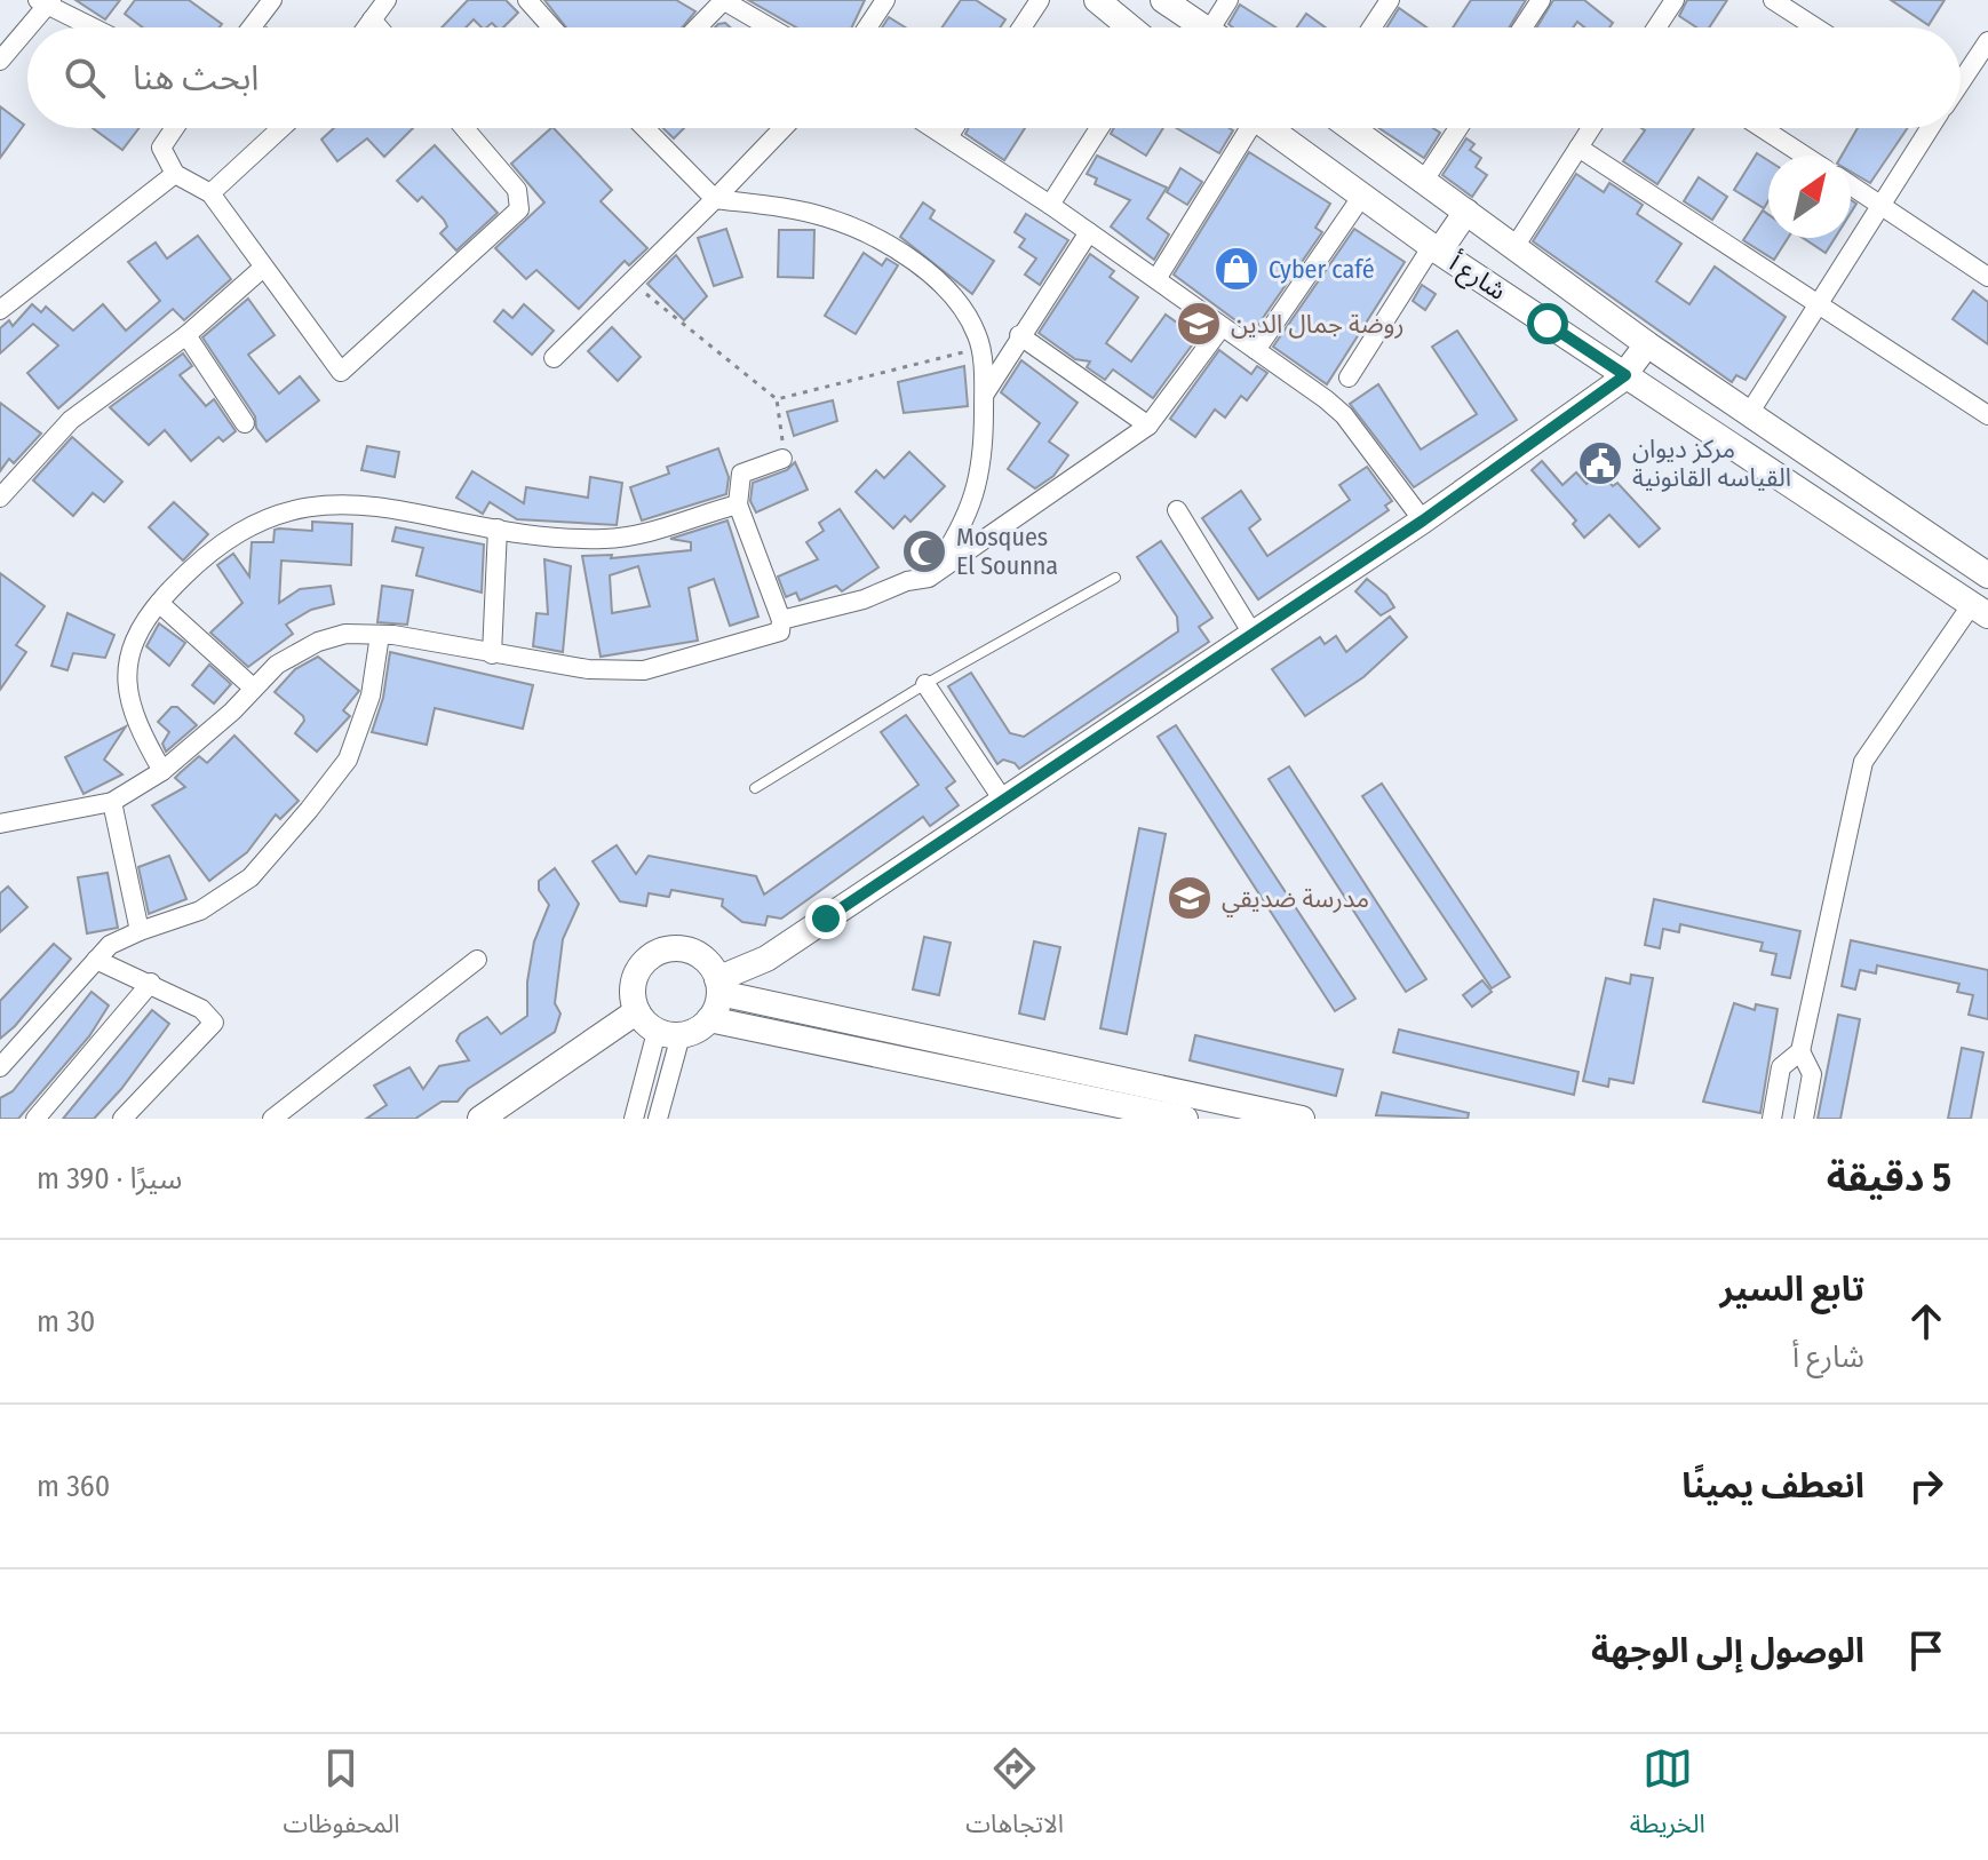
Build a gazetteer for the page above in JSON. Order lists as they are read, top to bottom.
{
  "streets": {
    "street": ["شارع أ"]
  },
  "places": {
    "shop": ["Cyber café"],
    "school or university": ["روضة جمال الدين", "مدرسة ضديقي"],
    "public building": ["مركز ديوان القياسه القانونية"],
    "mosque": ["Mosques El Sounna"]
  },
  "north": "top right",
  "page": {
    "search": "ابحث هنا",
    "heading": ["5 دقيقة", "سيرًا · 390 m"],
    "list": [
      ["تابع السير", "شارع أ", "30 m"],
      ["انعطف يمينًا", "360 m"],
      "الوصول إلى الوجهة"
    ],
    "nav": ["الخريطة", "الاتجاهات", "المحفوظات"]
  }
}
